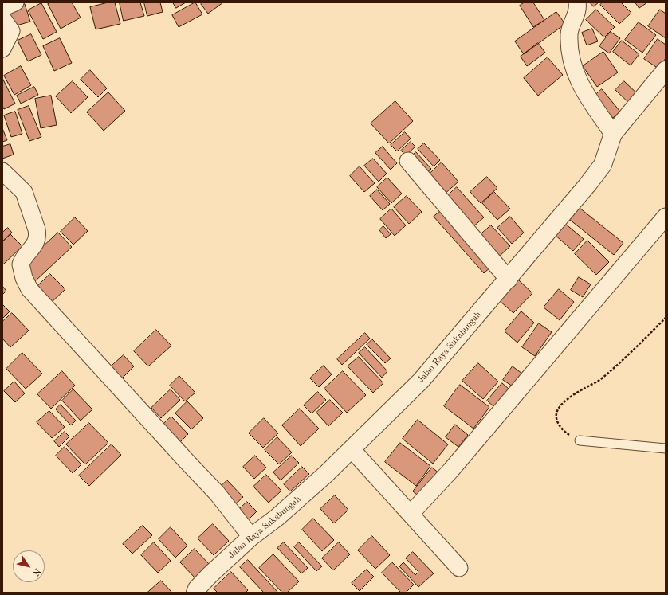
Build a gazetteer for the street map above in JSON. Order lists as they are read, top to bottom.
{
  "streets": {
    "street": ["Jalan Raya Sukabungah"]
  },
  "north": "bottom right"
}
